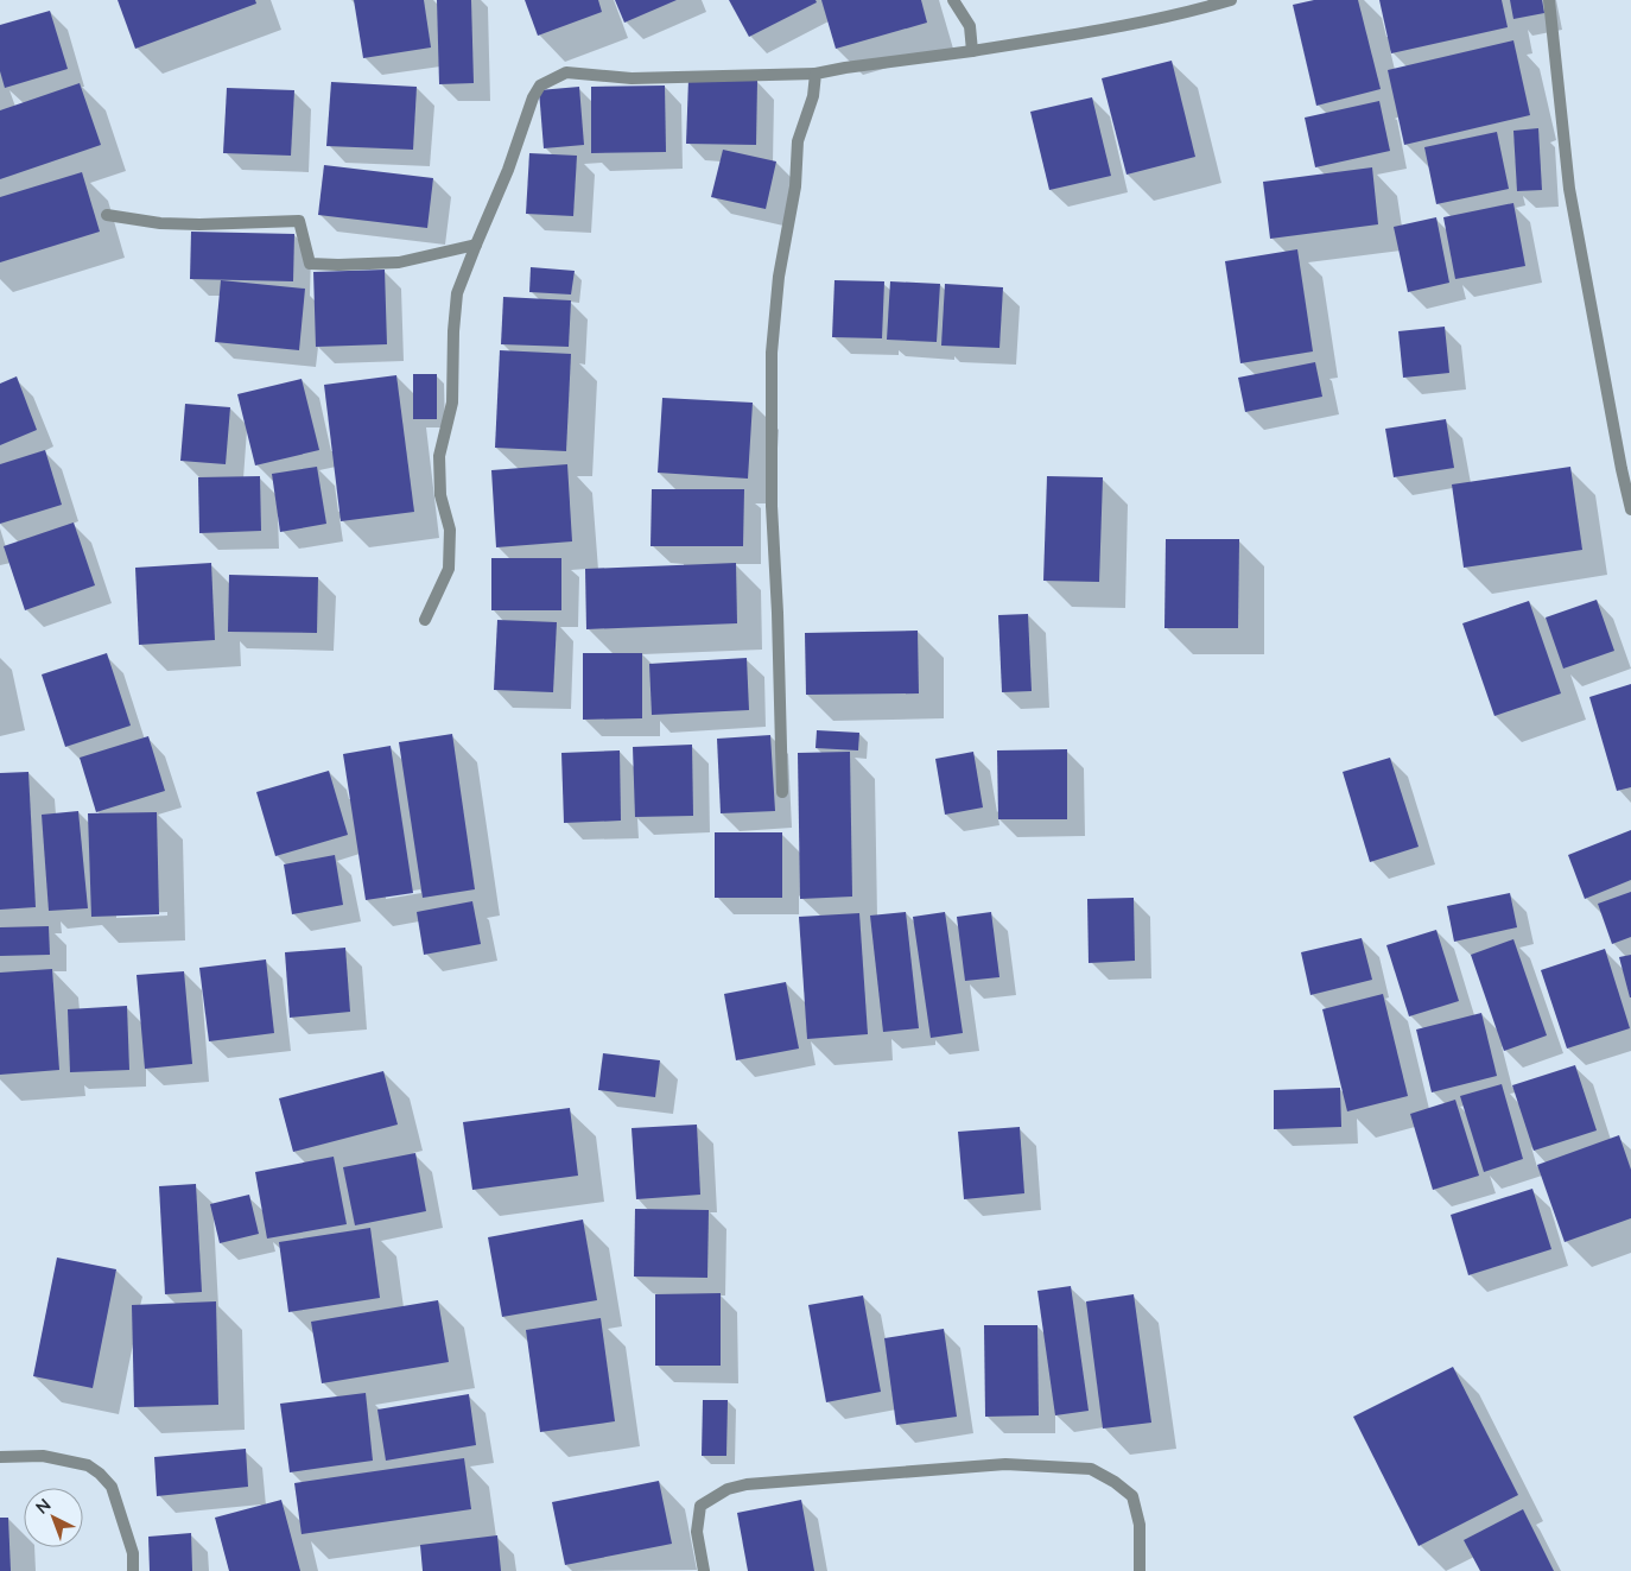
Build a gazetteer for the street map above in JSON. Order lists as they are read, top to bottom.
{
  "north": "top left"
}
